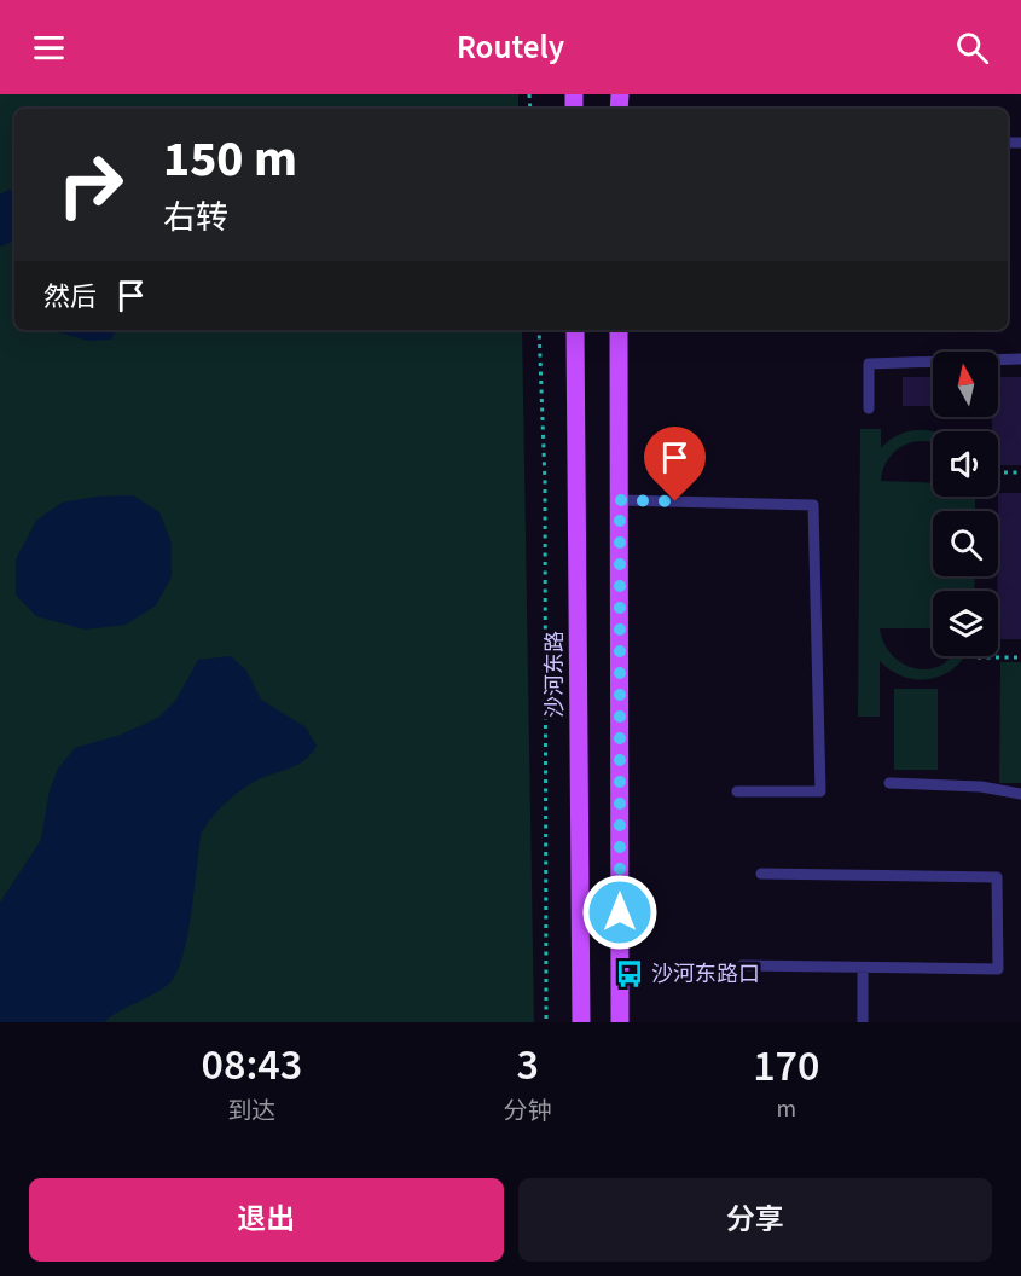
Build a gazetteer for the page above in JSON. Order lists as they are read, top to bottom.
{
  "streets": {
    "main road": ["沙河东路"]
  },
  "places": {
    "bus stop": ["沙河东路口"]
  },
  "north": "top",
  "page": {
    "header": "Routely",
    "turn": ["150 m", "右转"],
    "then": "然后",
    "eta": [
      "08:43",
      "到达",
      "3",
      "分钟",
      "170",
      "m"
    ],
    "buttons": ["退出", "分享"]
  }
}
